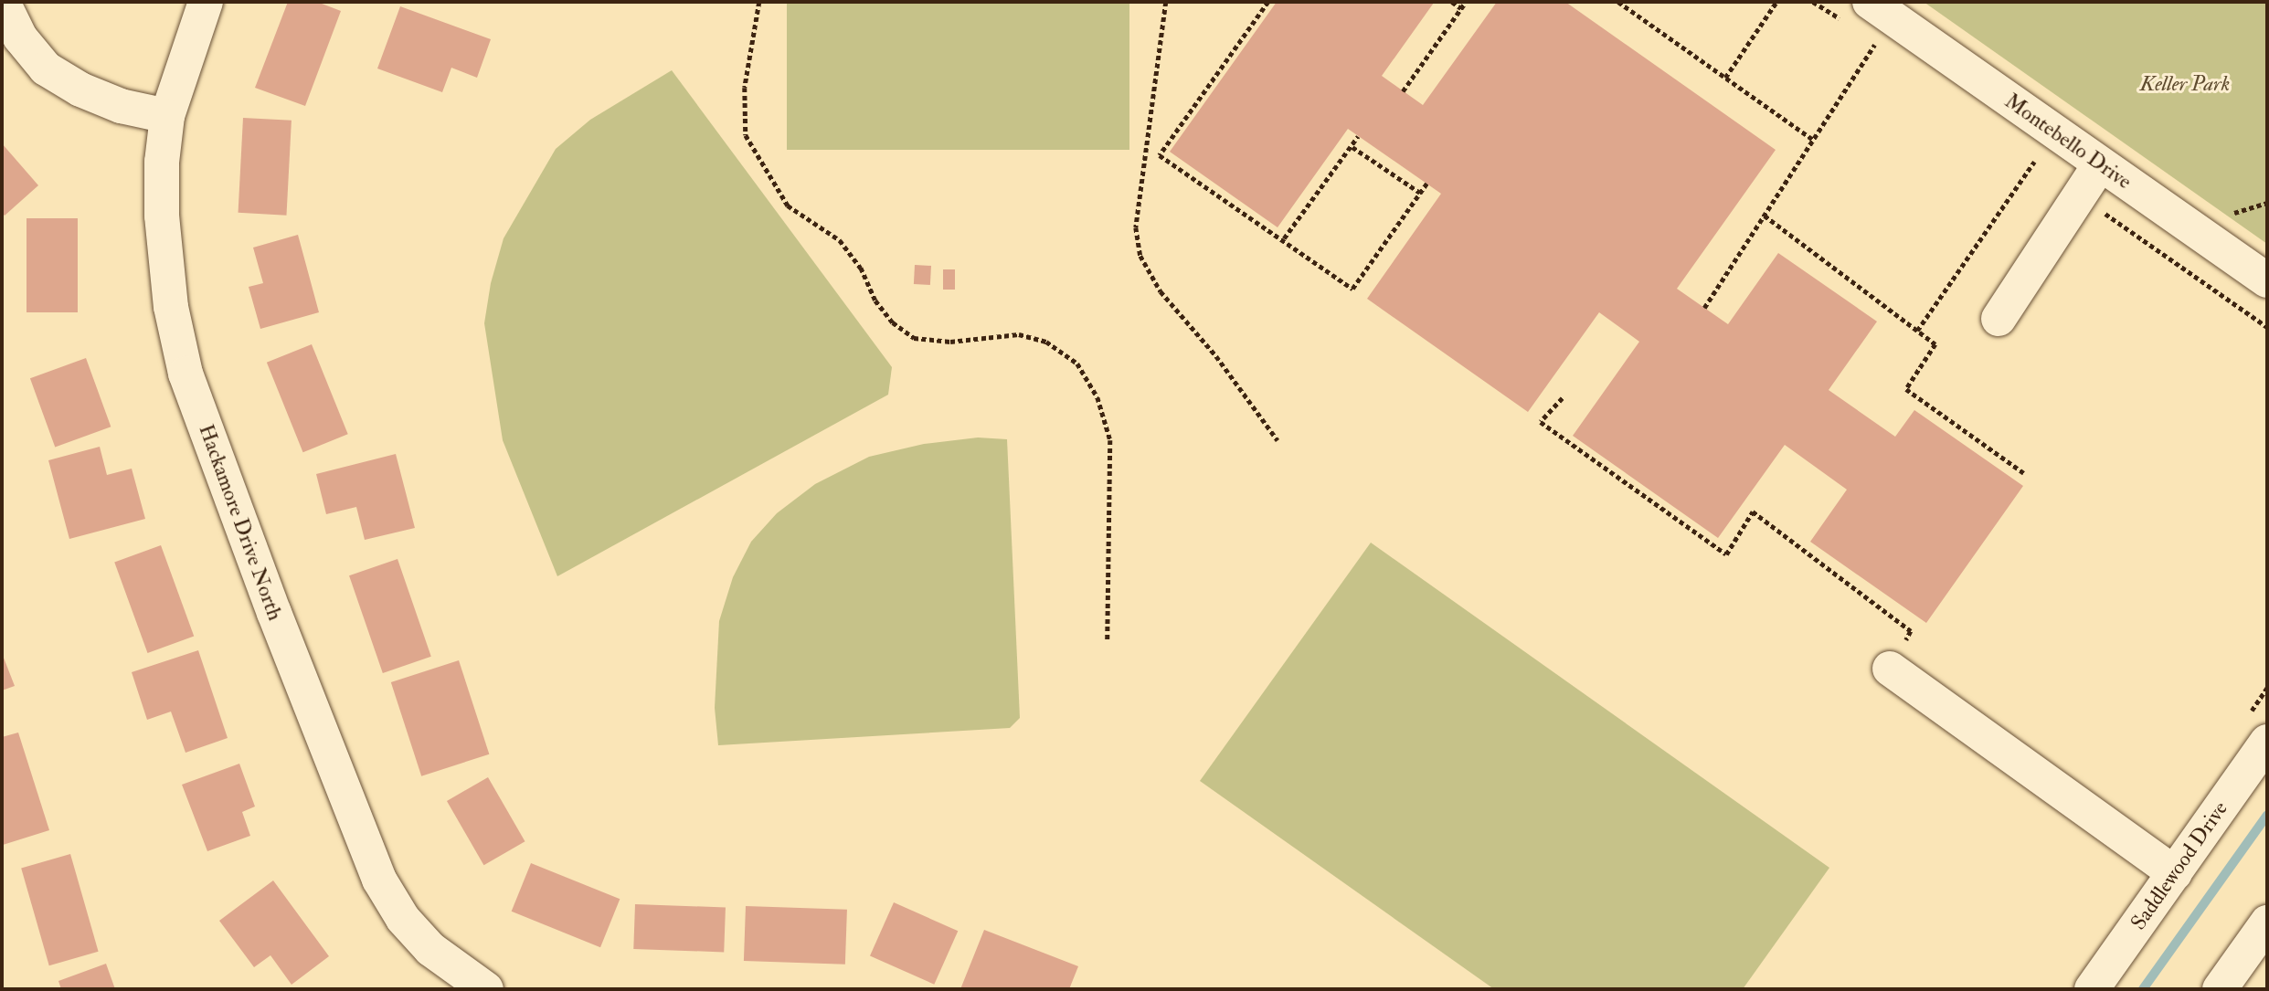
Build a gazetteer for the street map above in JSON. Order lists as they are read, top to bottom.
{
  "streets": {
    "street": ["Montebello Drive", "Hackamore Drive North", "Saddlewood Drive"]
  },
  "parks": ["Keller Park"]
}
